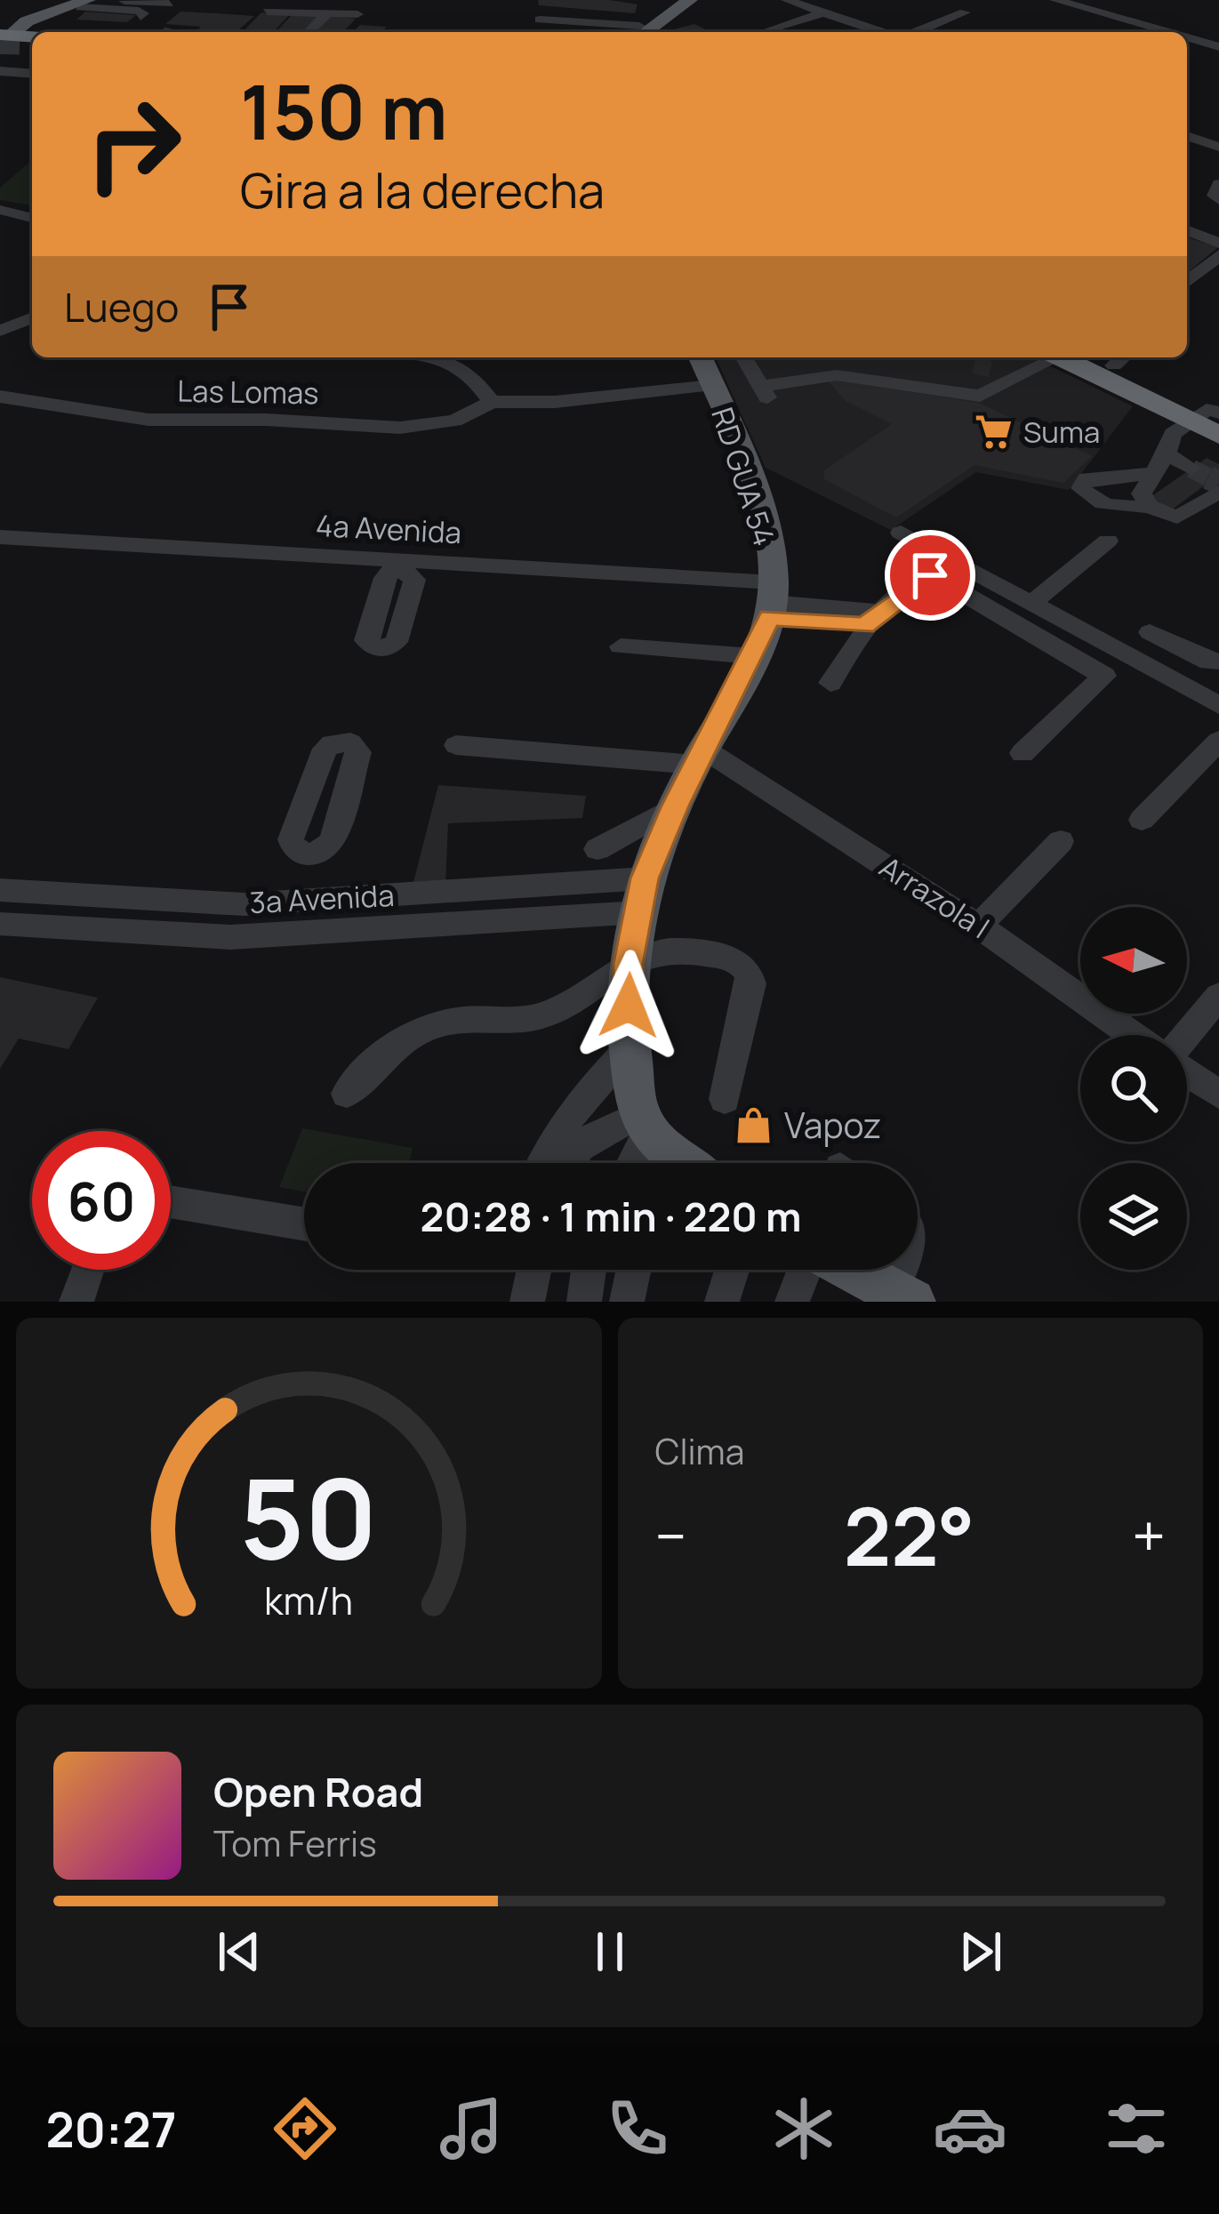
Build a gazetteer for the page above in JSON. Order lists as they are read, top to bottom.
{
  "streets": {
    "main road": ["RD GUA 54"],
    "street": [
      "Las Lomas",
      "4a Avenida",
      "Arrazola I",
      "3a Avenida"
    ]
  },
  "crossings": [
    ["Las Lomas", "RD GUA 54"],
    ["RD GUA 54", "4a Avenida"]
  ],
  "places": {
    "supermarket": ["Suma"],
    "shop": ["Vapoz"]
  },
  "north": "left",
  "page": {
    "turn": ["150 m", "Gira a la derecha"],
    "then": "Luego",
    "limit": "60",
    "trip": "20:28 · 1 min · 220 m",
    "tile": "Clima",
    "heat": ["−", "22°", "+"],
    "song": ["Open Road", "Tom Ferris"],
    "tabs": "20:27",
    "gauge": ["50", "km/h"]
  }
}
